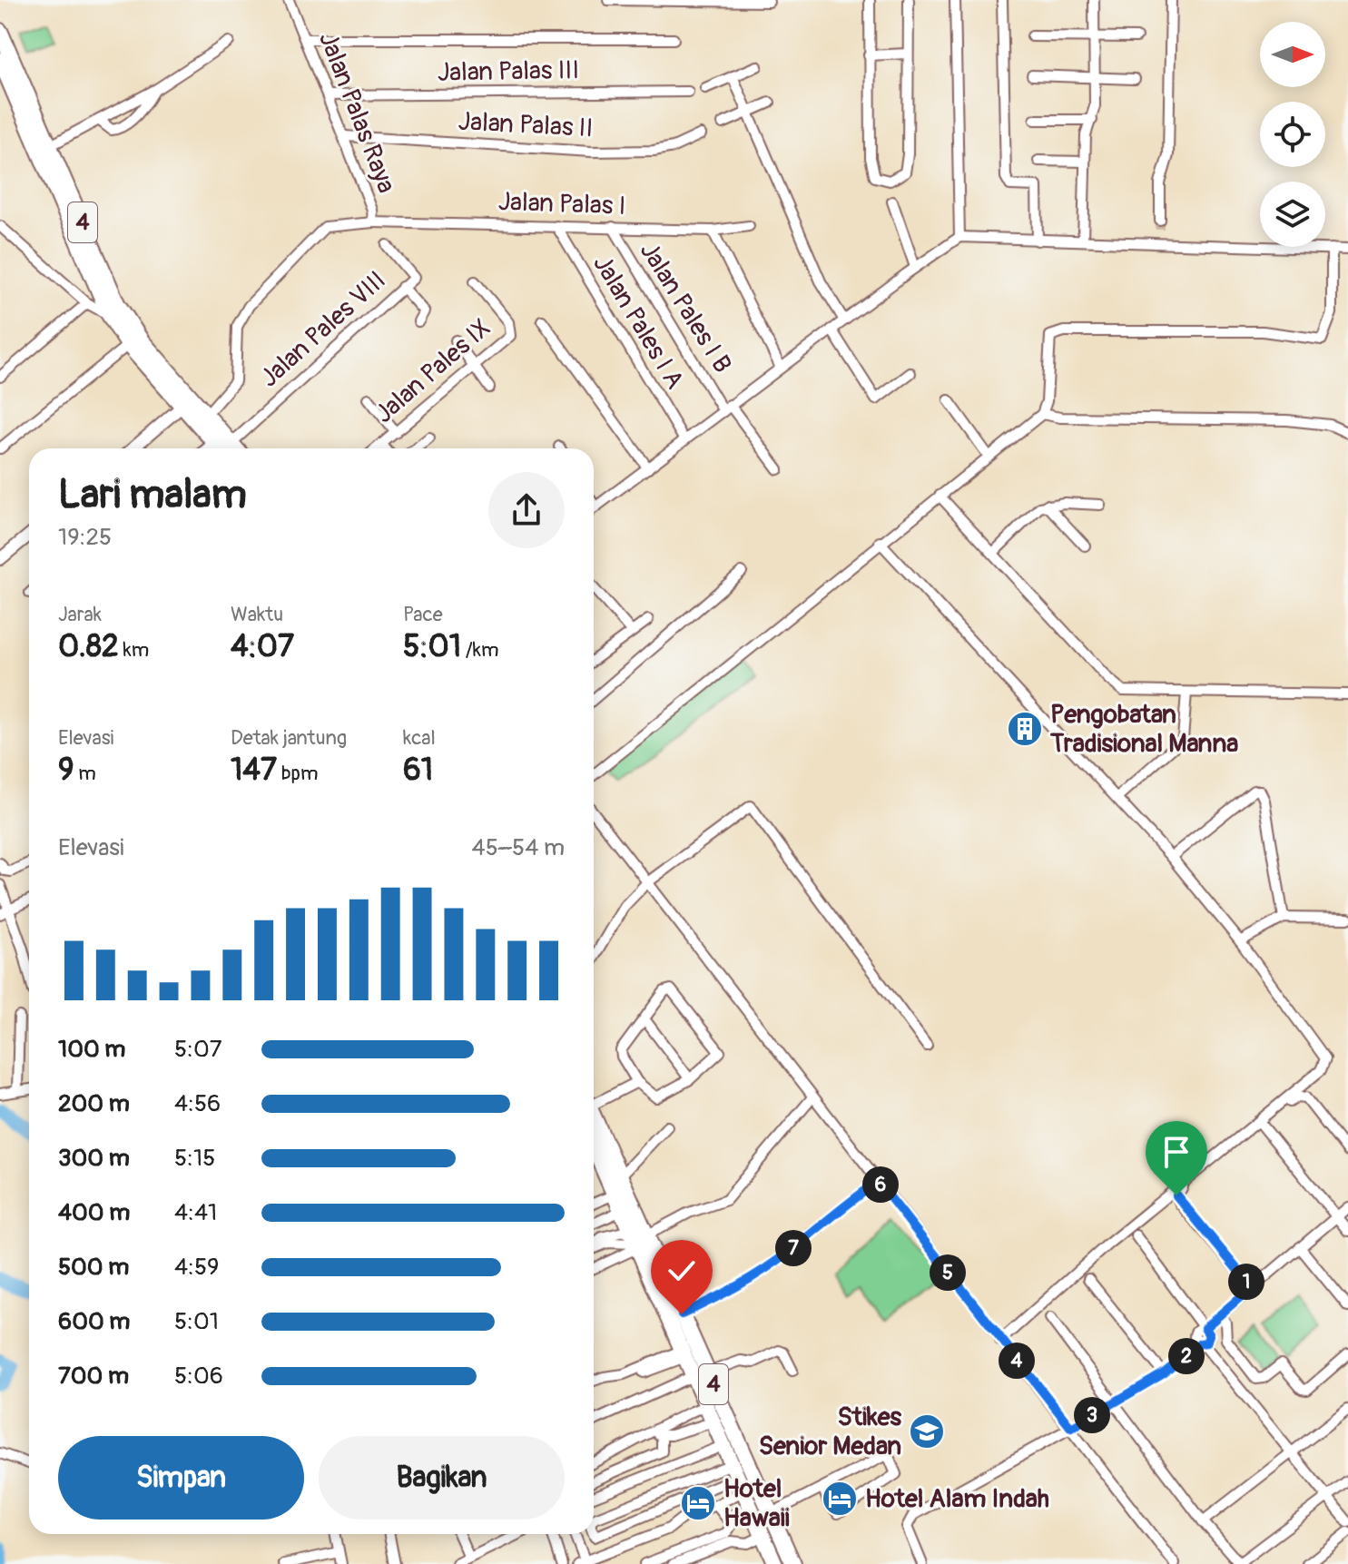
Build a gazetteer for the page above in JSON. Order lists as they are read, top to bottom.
{
  "streets": {
    "highway": ["4"],
    "street": [
      "Jalan Palas III",
      "Jalan Palas Raya",
      "Jalan Palas II",
      "Jalan Palas I",
      "Jalan Pales I B",
      "Jalan Pales I A",
      "Jalan Pales VIII",
      "Jalan Pales IX"
    ]
  },
  "crossings": [
    ["Jalan Palas III", "Jalan Palas Raya"],
    ["Jalan Palas Raya", "Jalan Palas II"],
    ["Jalan Palas Raya", "Jalan Palas I"],
    ["Jalan Palas Raya", "4"],
    ["Jalan Palas I", "Jalan Pales I B"],
    ["Jalan Palas I", "Jalan Pales I A"]
  ],
  "places": {
    "building": ["Pengobatan Tradisional Manna"],
    "school or university": ["Stikes Senior Medan"],
    "hotel": ["Hotel Alam Indah", "Hotel Hawaii"]
  },
  "north": "right",
  "page": {
    "heading": ["Lari malam", "19:25"],
    "stats": [
      ["Jarak", "0.82 km"],
      ["Waktu", "4:07"],
      ["Pace", "5:01 /km"],
      ["Elevasi", "9 m"],
      ["Detak jantung", "147 bpm"],
      ["kcal", "61"]
    ],
    "chart": ["Elevasi", "45–54 m"],
    "list": [
      {
        "name": "100 m",
        "note": "5:07"
      },
      {
        "name": "200 m",
        "note": "4:56"
      },
      {
        "name": "300 m",
        "note": "5:15"
      },
      {
        "name": "400 m",
        "note": "4:41"
      },
      {
        "name": "500 m",
        "note": "4:59"
      },
      {
        "name": "600 m",
        "note": "5:01"
      },
      {
        "name": "700 m",
        "note": "5:06"
      }
    ],
    "pins": [
      "6",
      "7",
      "5",
      "1",
      "2",
      "4",
      "3"
    ],
    "buttons": ["Simpan", "Bagikan"]
  }
}
